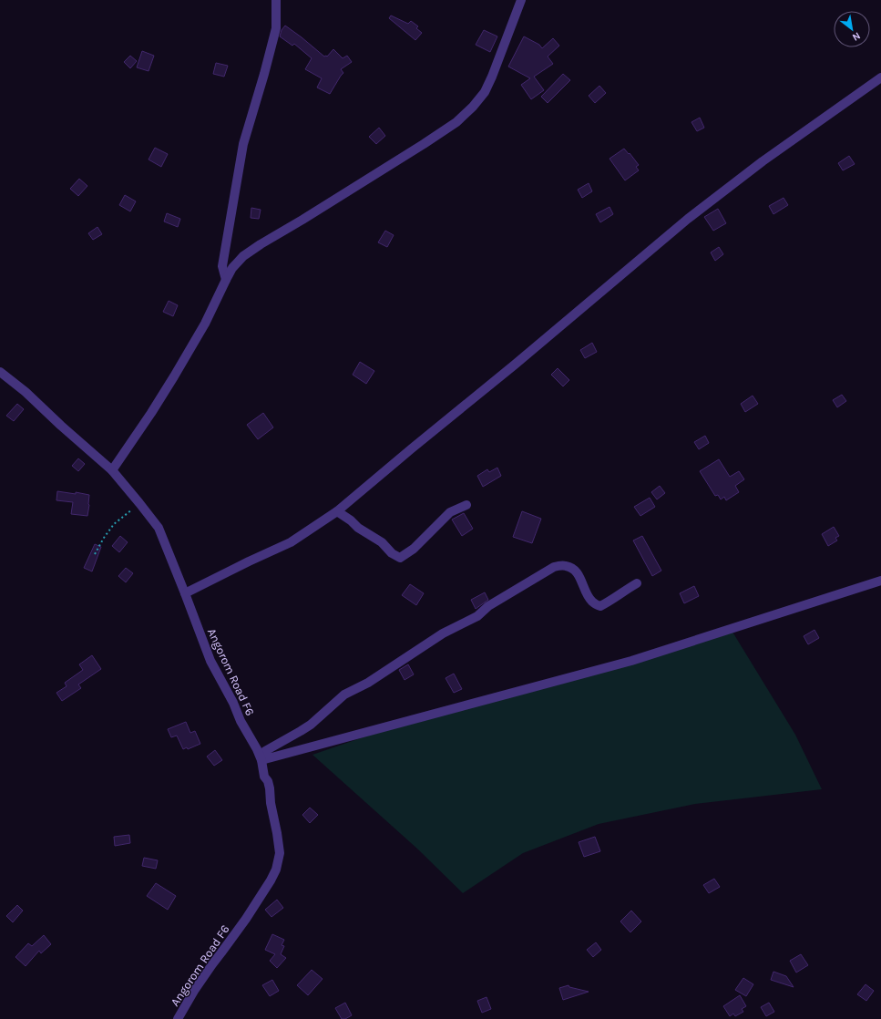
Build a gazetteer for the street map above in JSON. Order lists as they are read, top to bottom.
{
  "streets": {
    "street": ["Angorom Road F6"]
  },
  "north": "bottom right"
}
